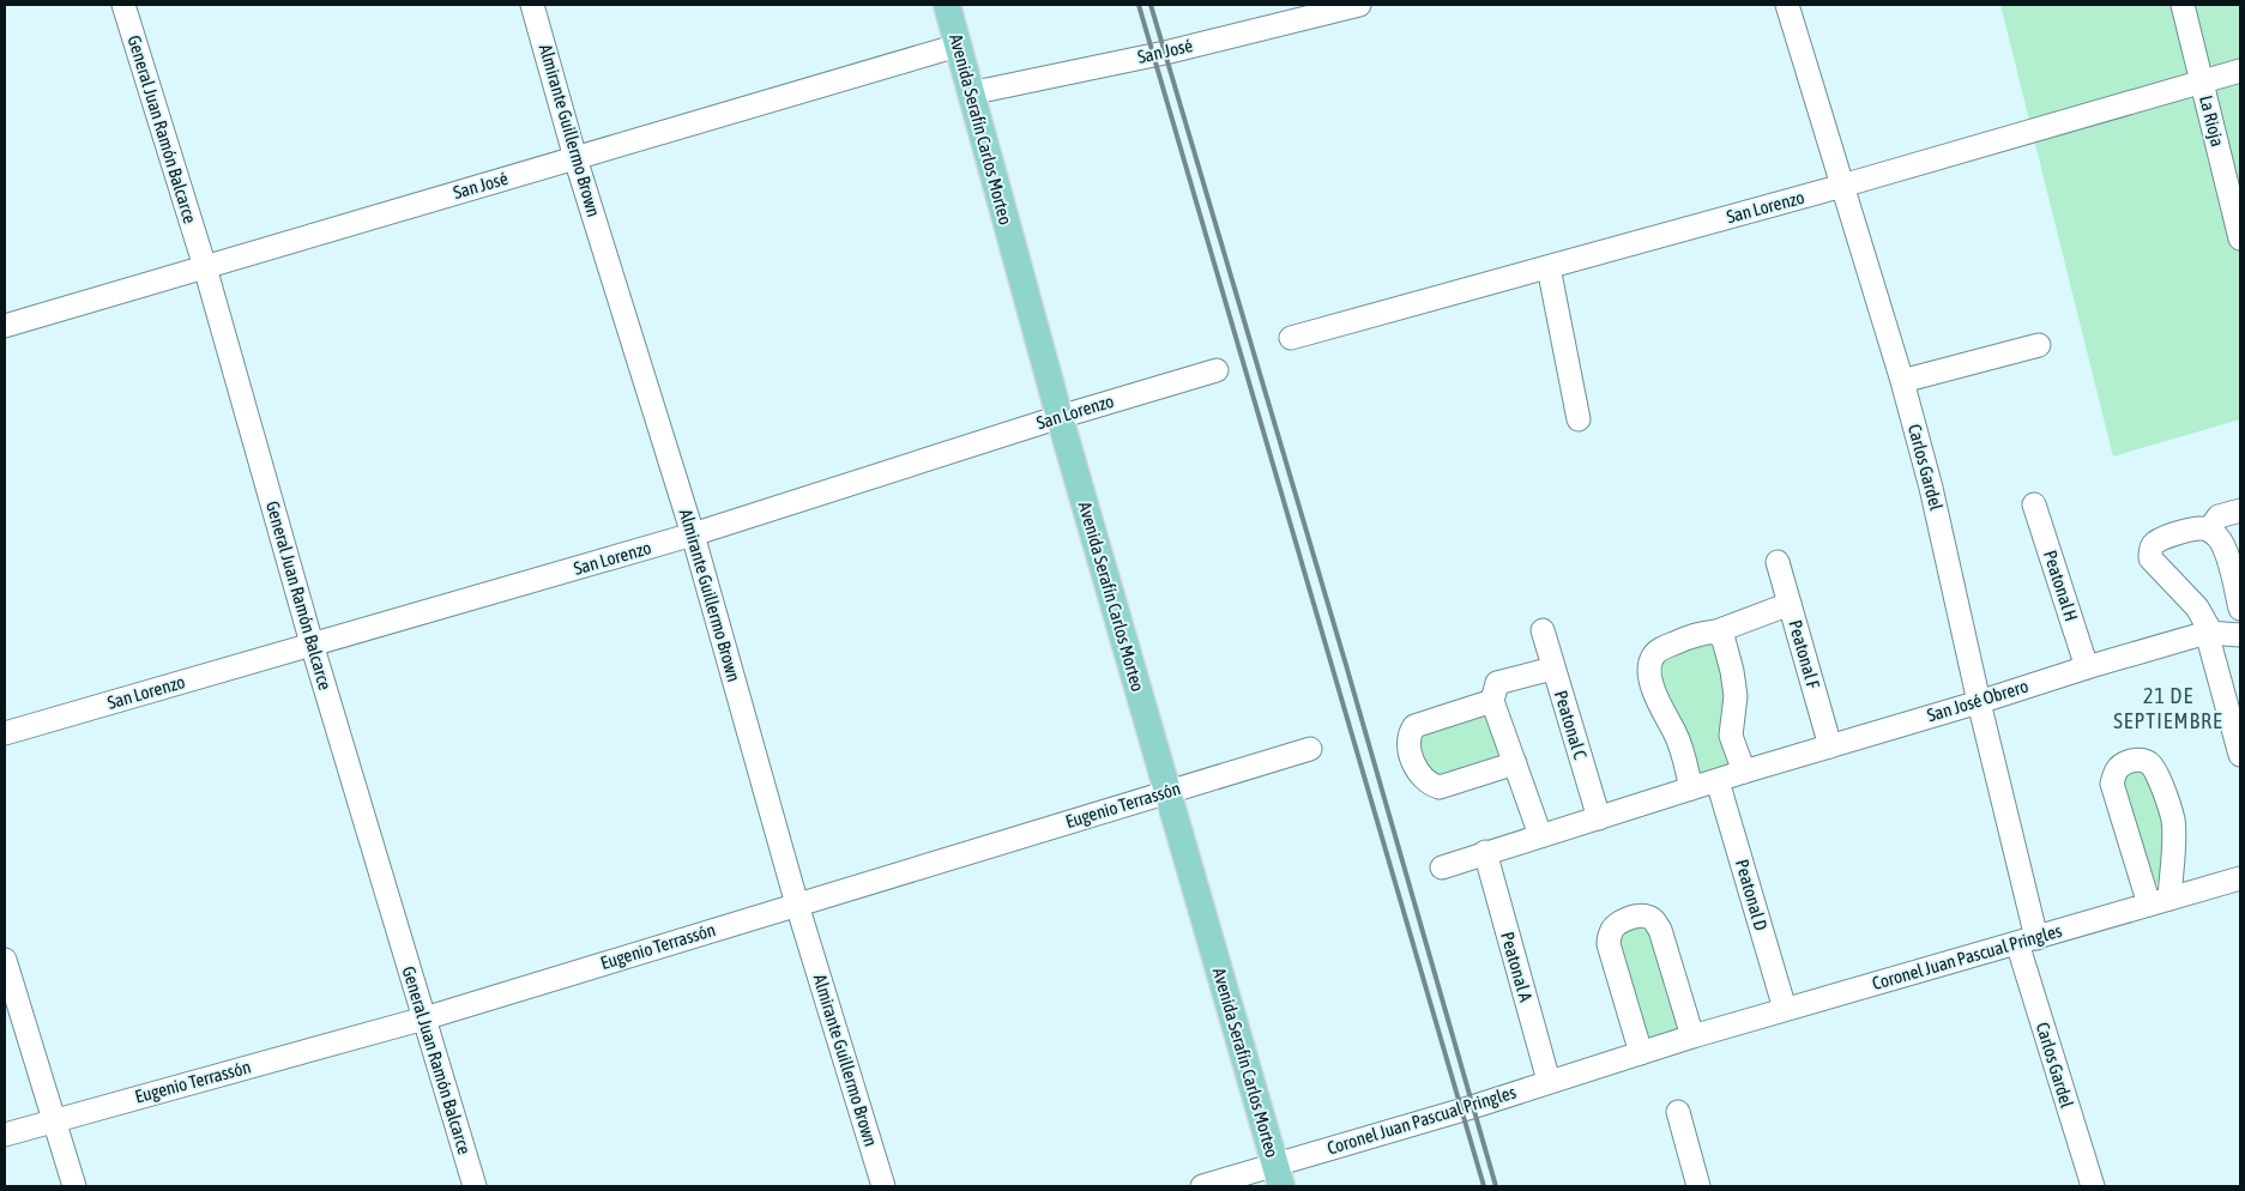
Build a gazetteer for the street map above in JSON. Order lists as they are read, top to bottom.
{
  "streets": {
    "main road": ["Avenida Serafín Carlos Morteo"],
    "street": [
      "San José",
      "La Rioja",
      "General Juan Ramón Balcarce",
      "Almirante Guillermo Brown",
      "San Lorenzo",
      "Carlos Gardel",
      "Peatonal H",
      "Peatonal F",
      "San José Obrero",
      "Peatonal C",
      "Eugenio Terrassón",
      "Peatonal D",
      "Coronel Juan Pascual Pringles",
      "Peatonal A"
    ]
  },
  "crossings": [
    ["San José", "General Juan Ramón Balcarce"],
    ["San José", "Avenida Serafín Carlos Morteo"],
    ["San José", "Almirante Guillermo Brown"],
    ["La Rioja", "San Lorenzo"],
    ["General Juan Ramón Balcarce", "San Lorenzo"],
    ["General Juan Ramón Balcarce", "Eugenio Terrassón"],
    ["Avenida Serafín Carlos Morteo", "San Lorenzo"],
    ["Avenida Serafín Carlos Morteo", "Eugenio Terrassón"],
    ["Avenida Serafín Carlos Morteo", "Coronel Juan Pascual Pringles"],
    ["Almirante Guillermo Brown", "San Lorenzo"],
    ["Almirante Guillermo Brown", "Eugenio Terrassón"],
    ["San Lorenzo", "Carlos Gardel"],
    ["Carlos Gardel", "San José Obrero"],
    ["Carlos Gardel", "Coronel Juan Pascual Pringles"],
    ["Peatonal H", "San José Obrero"],
    ["Peatonal F", "San José Obrero"],
    ["San José Obrero", "Peatonal C"],
    ["San José Obrero", "Peatonal D"],
    ["San José Obrero", "Peatonal A"],
    ["Peatonal D", "Coronel Juan Pascual Pringles"],
    ["Coronel Juan Pascual Pringles", "Peatonal A"]
  ],
  "districts": ["21 DE SEPTIEMBRE"]
}
